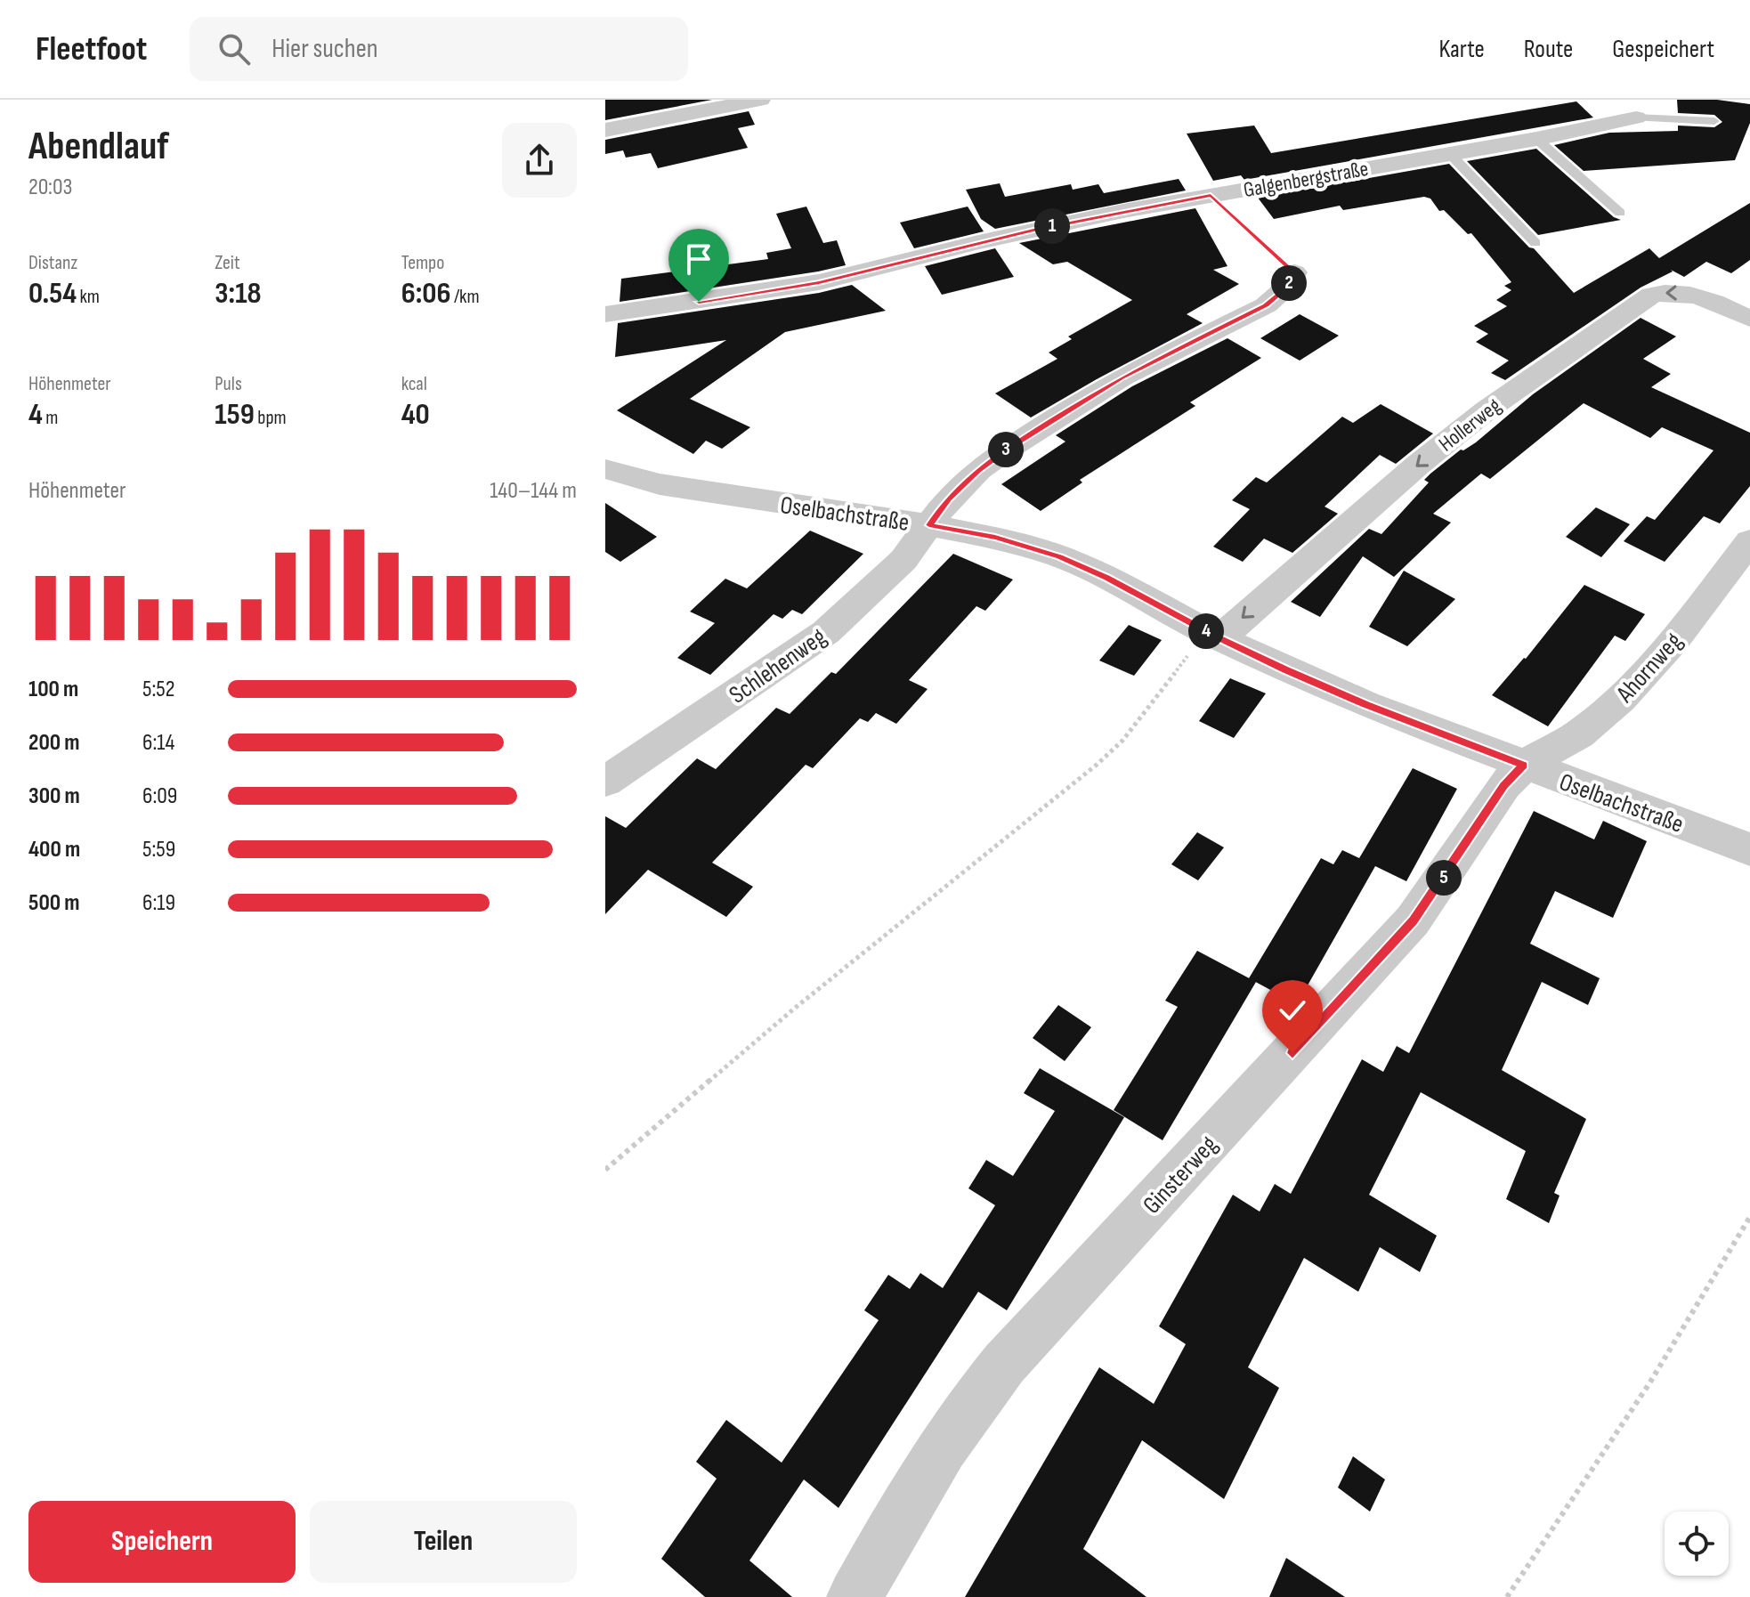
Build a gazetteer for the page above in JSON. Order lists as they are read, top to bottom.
{
  "streets": {
    "street": [
      "Galgenbergstraße",
      "Hollerweg",
      "Oselbachstraße",
      "Schlehenweg",
      "Ahornweg",
      "Ginsterweg"
    ]
  },
  "crossings": [
    ["Hollerweg", "Oselbachstraße"],
    ["Oselbachstraße", "Schlehenweg"],
    ["Oselbachstraße", "Ahornweg"],
    ["Oselbachstraße", "Ginsterweg"],
    ["Ahornweg", "Ginsterweg"]
  ],
  "one_way": ["Hollerweg"],
  "page": {
    "header": "Fleetfoot",
    "search": "Hier suchen",
    "nav": ["Karte", "Route", "Gespeichert"],
    "heading": ["Abendlauf", "20:03"],
    "pins": [
      "1",
      "2",
      "3",
      "4",
      "5"
    ],
    "stats": [
      ["Distanz", "0.54 km"],
      ["Zeit", "3:18"],
      ["Tempo", "6:06 /km"],
      ["Höhenmeter", "4 m"],
      ["Puls", "159 bpm"],
      ["kcal", "40"]
    ],
    "chart": ["Höhenmeter", "140–144 m"],
    "list": [
      {
        "name": "100 m",
        "note": "5:52"
      },
      {
        "name": "200 m",
        "note": "6:14"
      },
      {
        "name": "300 m",
        "note": "6:09"
      },
      {
        "name": "400 m",
        "note": "5:59"
      },
      {
        "name": "500 m",
        "note": "6:19"
      }
    ],
    "buttons": ["Speichern", "Teilen"]
  }
}
